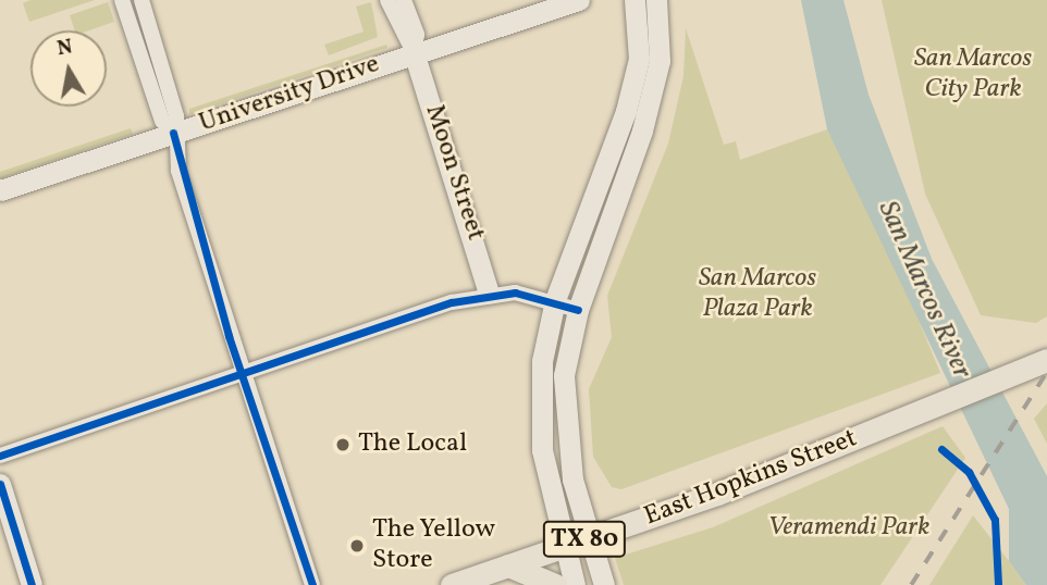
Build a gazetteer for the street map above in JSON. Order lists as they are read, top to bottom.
{
  "streets": {
    "main road": [
      "University Drive",
      "Moon Street",
      "East Hopkins Street",
      "TX 80"
    ]
  },
  "crossings": [
    ["University Drive", "Moon Street"]
  ],
  "water": ["San Marcos River"],
  "parks": ["San Marcos City Park", "San Marcos Plaza Park", "Veramendi Park"],
  "places": ["The Local", "The Yellow Store"],
  "north": "top"
}
